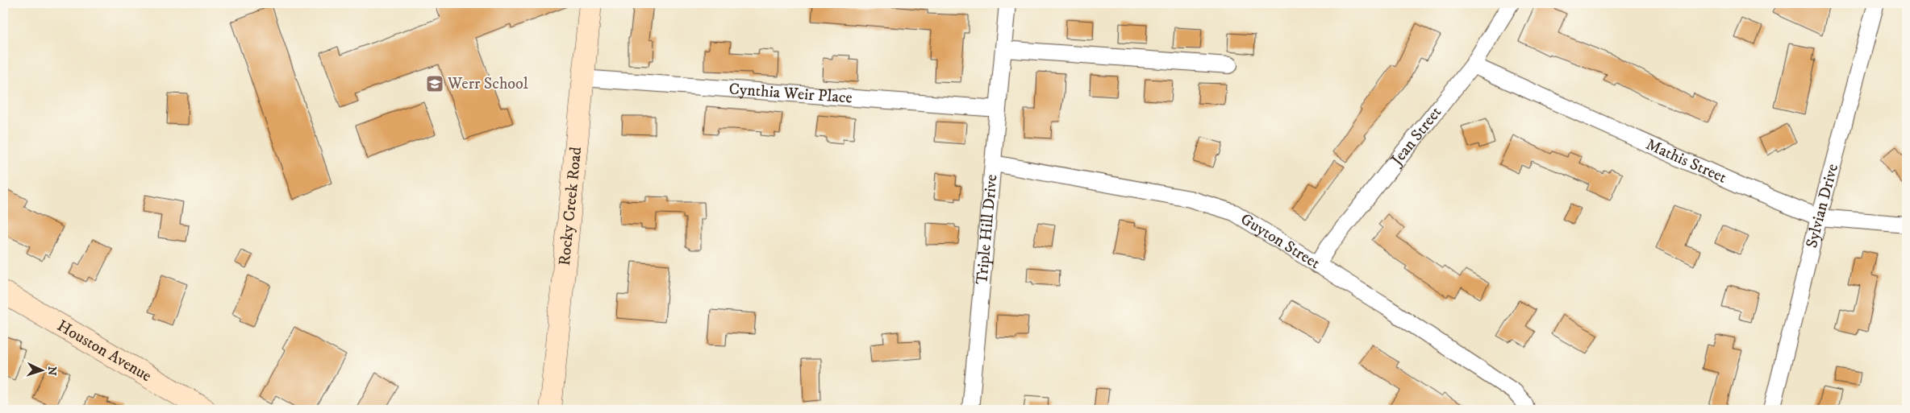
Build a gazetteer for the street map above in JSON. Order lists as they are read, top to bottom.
{
  "streets": {
    "street": [
      "Cynthia Weir Place",
      "Jean Street",
      "Mathis Street",
      "Sylvian Drive",
      "Rocky Creek Road",
      "Triple Hill Drive",
      "Guyton Street",
      "Houston Avenue"
    ]
  },
  "crossings": [
    ["Cynthia Weir Place", "Rocky Creek Road"],
    ["Cynthia Weir Place", "Triple Hill Drive"],
    ["Jean Street", "Mathis Street"],
    ["Jean Street", "Guyton Street"],
    ["Mathis Street", "Sylvian Drive"],
    ["Triple Hill Drive", "Guyton Street"]
  ],
  "places": {
    "school or university": ["Werr School"]
  },
  "north": "right"
}
